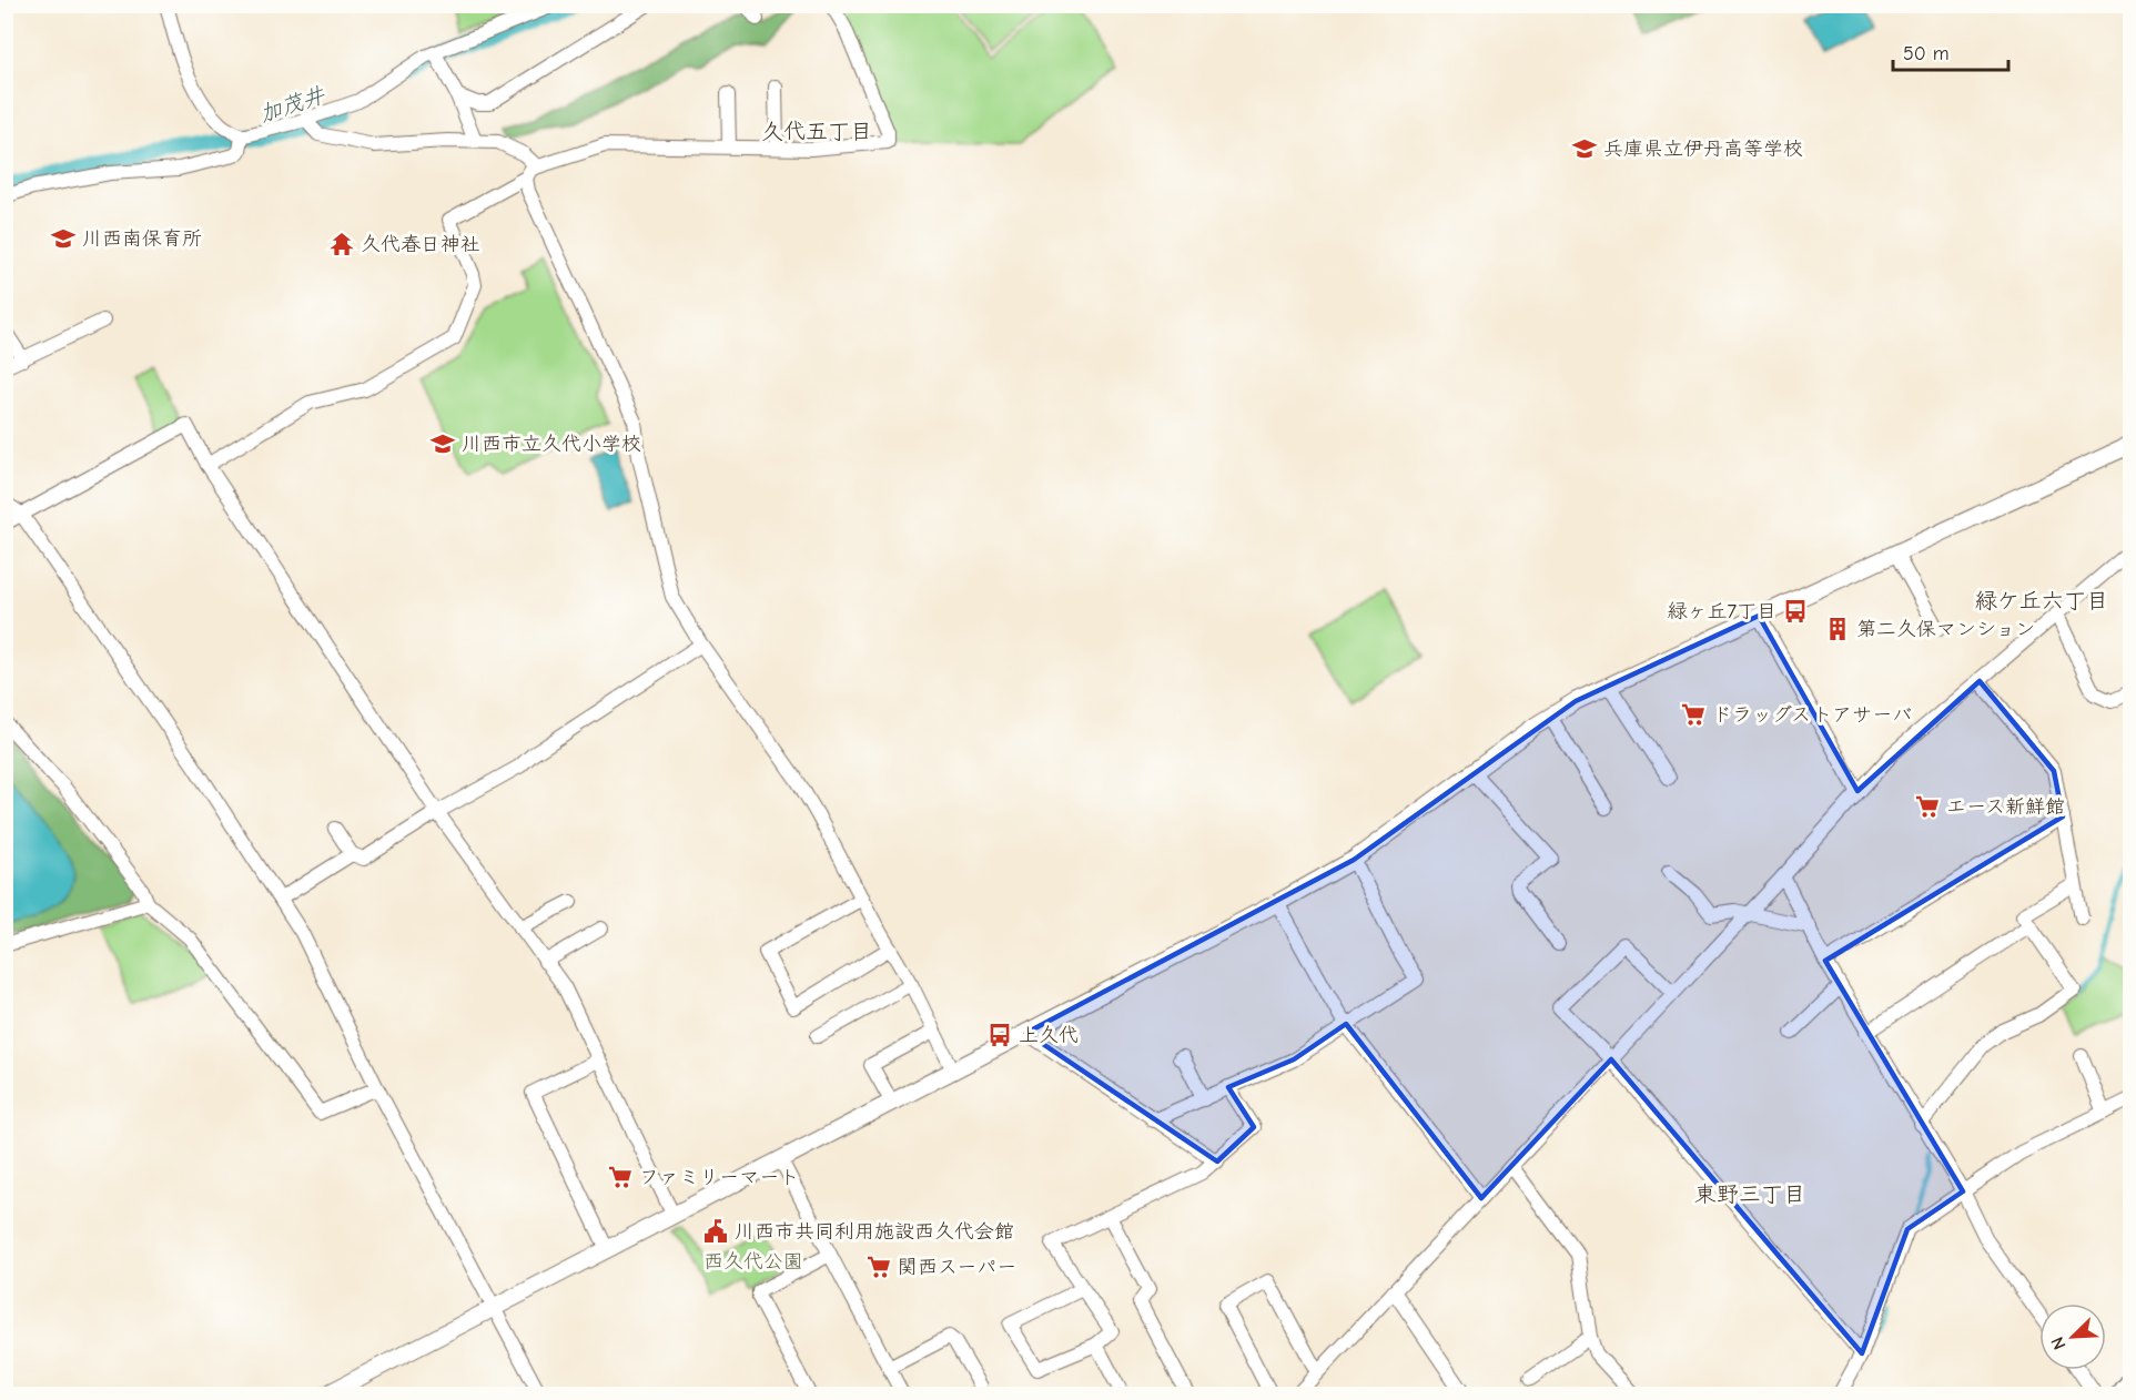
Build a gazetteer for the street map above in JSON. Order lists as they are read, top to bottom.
{
  "districts": ["久代五丁目", "緑ケ丘六丁目", "東野三丁目"],
  "water": ["加茂井"],
  "parks": ["西久代公園"],
  "places": {
    "school or university": ["兵庫県立伊丹高等学校", "川西南保育所", "川西市立久代小学校"],
    "temple": ["久代春日神社"],
    "bus stop": ["緑ヶ丘7丁目", "上久代"],
    "building": ["第二久保マンション"],
    "supermarket": [
      "ドラッグストアサーバ",
      "エース新鮮館",
      "ファミリーマート",
      "関西スーパー"
    ],
    "public building": ["川西市共同利用施設西久代会館"]
  },
  "scale_bar": "50 m",
  "north": "bottom left"
}
